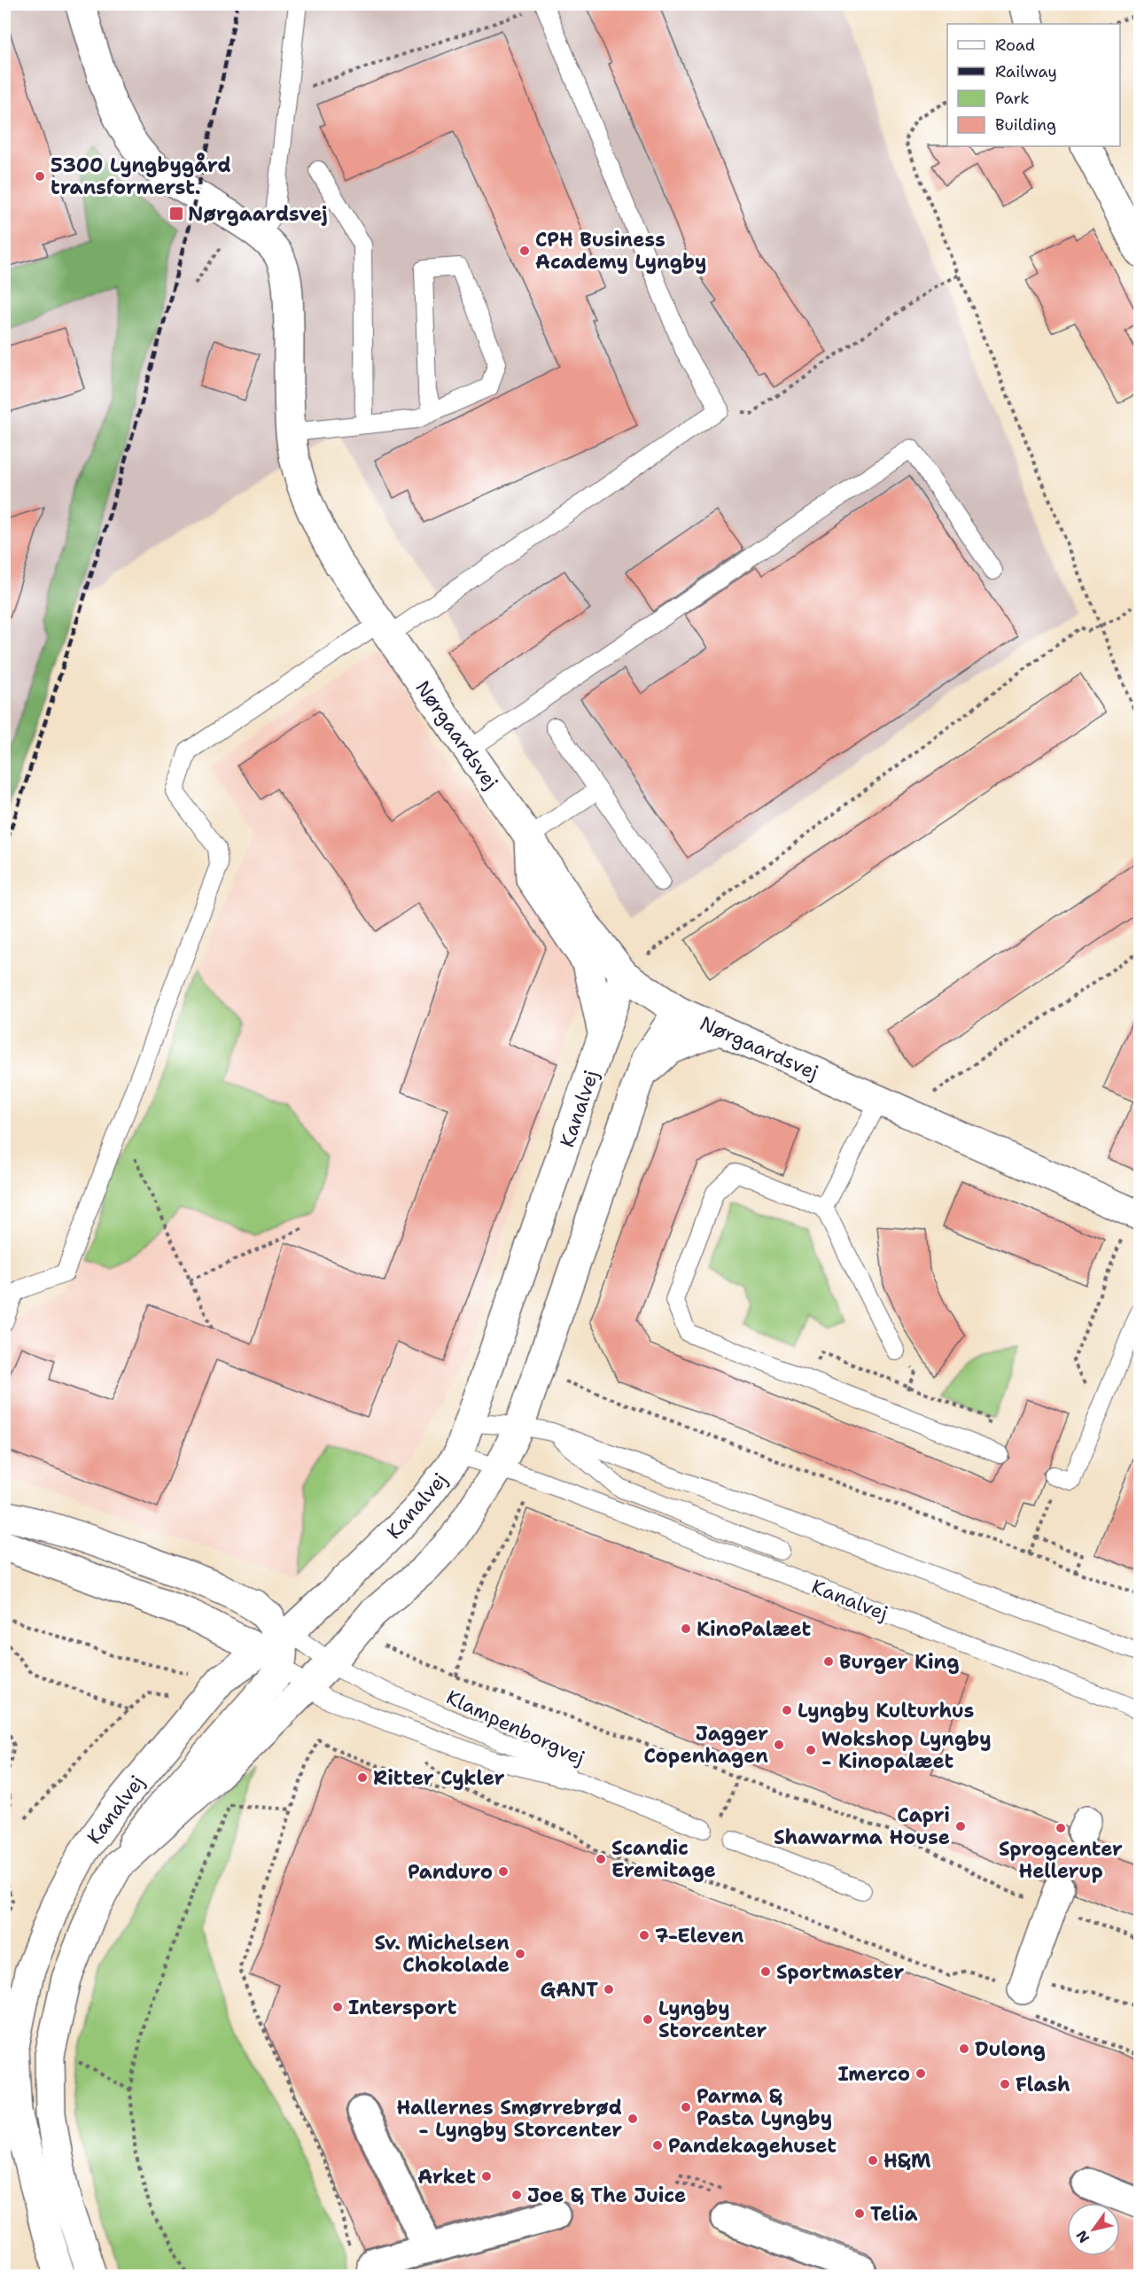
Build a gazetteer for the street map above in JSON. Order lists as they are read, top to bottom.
{
  "streets": {
    "street": ["Nørgaardsvej", "Kanalvej"],
    "lane": ["Klampenborgvej"]
  },
  "crossings": [
    ["Nørgaardsvej", "Kanalvej"],
    ["Kanalvej", "Klampenborgvej"]
  ],
  "places": {
    "other": [
      "5300 Lyngbygård transformerst.",
      "CPH Business Academy Lyngby",
      "KinoPalæet",
      "Burger King",
      "Lyngby Kulturhus",
      "Jagger Copenhagen",
      "Wokshop Lyngby - Kinopalæet",
      "Ritter Cykler",
      "Capri Shawarma House",
      "Sprogcenter Hellerup",
      "Scandic Eremitage",
      "Panduro",
      "7-Eleven",
      "Sv. Michelsen Chokolade",
      "Sportmaster",
      "GANT",
      "Intersport",
      "Lyngby Storcenter",
      "Dulong",
      "Imerco",
      "Flash",
      "Parma & Pasta Lyngby",
      "Hallernes Smørrebrød - Lyngby Storcenter",
      "Pandekagehuset",
      "H&M",
      "Arket",
      "Joe & The Juice",
      "Telia"
    ],
    "transit": ["Nørgaardsvej"]
  },
  "legend": [
    "Road",
    "Railway",
    "Park",
    "Building"
  ],
  "north": "bottom left"
}
